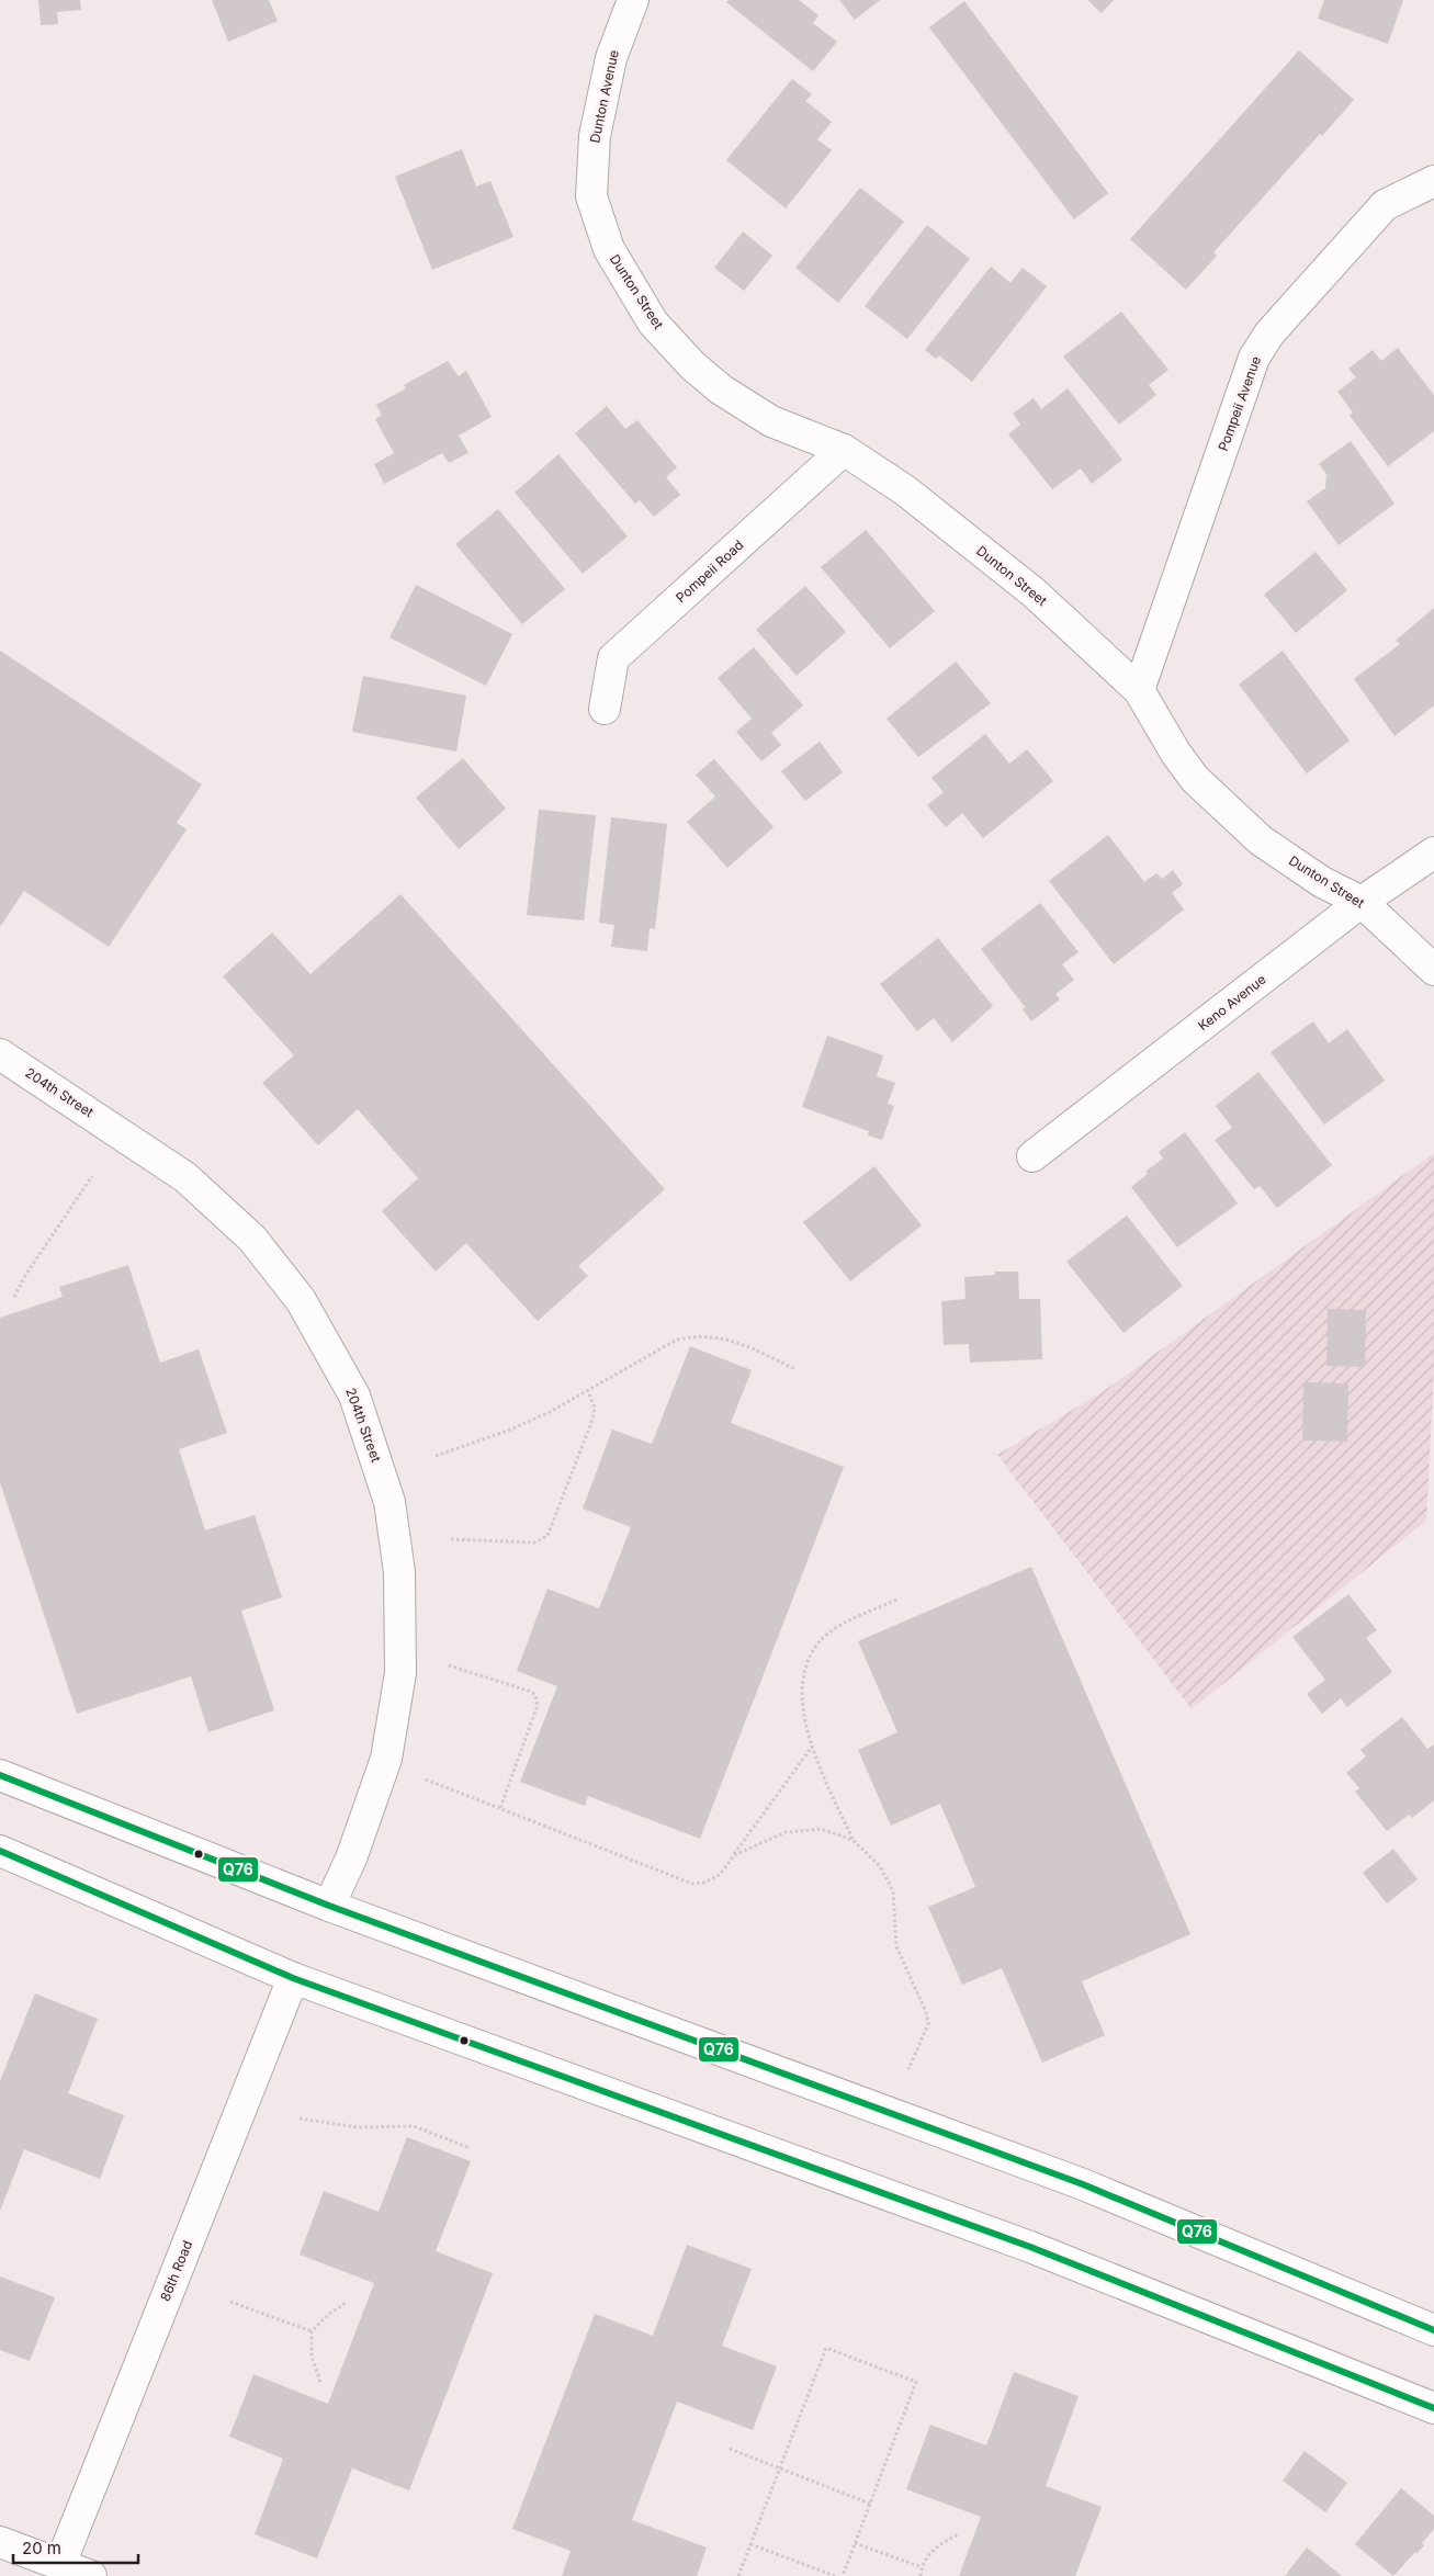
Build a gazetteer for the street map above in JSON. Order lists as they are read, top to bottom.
{
  "streets": {
    "street": [
      "Dunton Avenue",
      "Dunton Street",
      "Pompeii Avenue",
      "Pompeii Road",
      "Keno Avenue",
      "204th Street",
      "86th Road"
    ]
  },
  "crossings": [
    ["Dunton Avenue", "Dunton Street"],
    ["Dunton Street", "Pompeii Avenue"],
    ["Dunton Street", "Pompeii Road"],
    ["Dunton Street", "Keno Avenue"]
  ],
  "lines": ["transit line Q76"],
  "scale_bar": "20 m"
}
